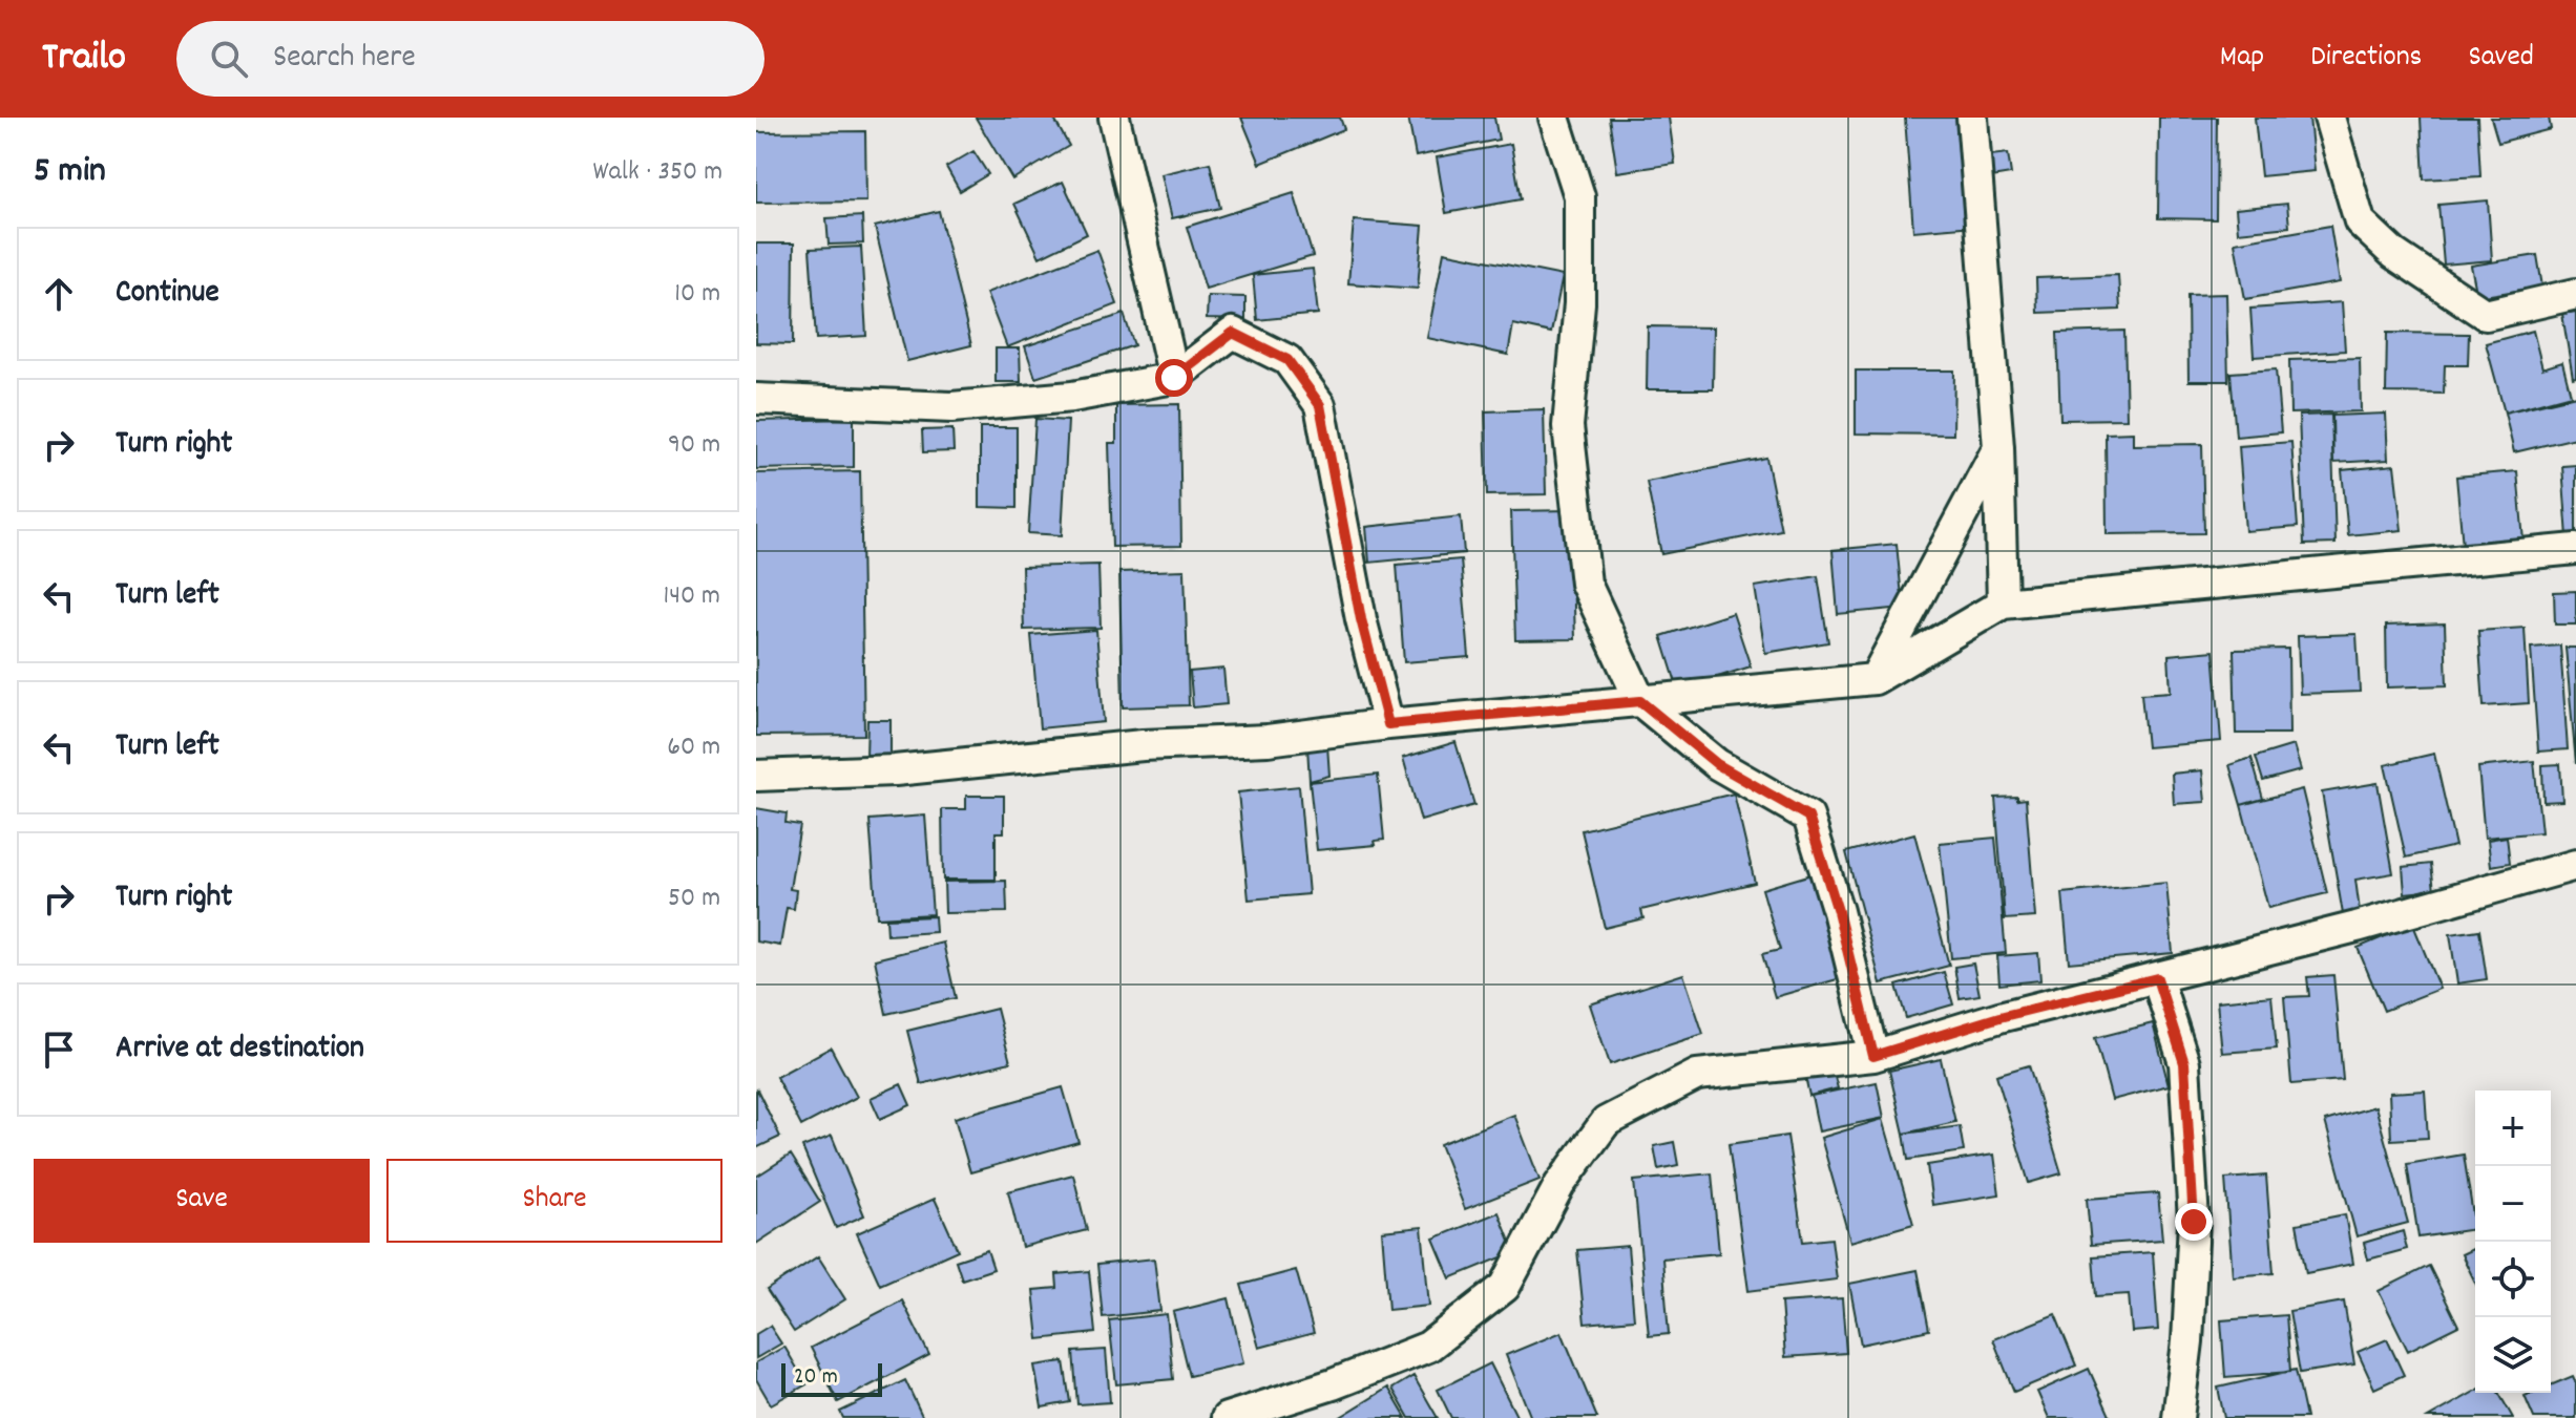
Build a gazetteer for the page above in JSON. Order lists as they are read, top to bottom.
{
  "scale_bar": "20 m",
  "page": {
    "header": "Trailo",
    "search": "Search here",
    "nav": ["Map", "Directions", "Saved"],
    "heading": ["5 min", "Walk · 350 m"],
    "list": [
      ["Continue", "10 m"],
      ["Turn right", "90 m"],
      ["Turn left", "140 m"],
      ["Turn left", "60 m"],
      ["Turn right", "50 m"],
      "Arrive at destination"
    ],
    "map_buttons": ["+", "−"],
    "buttons": ["Save", "Share"],
    "scale": "20 m"
  }
}
